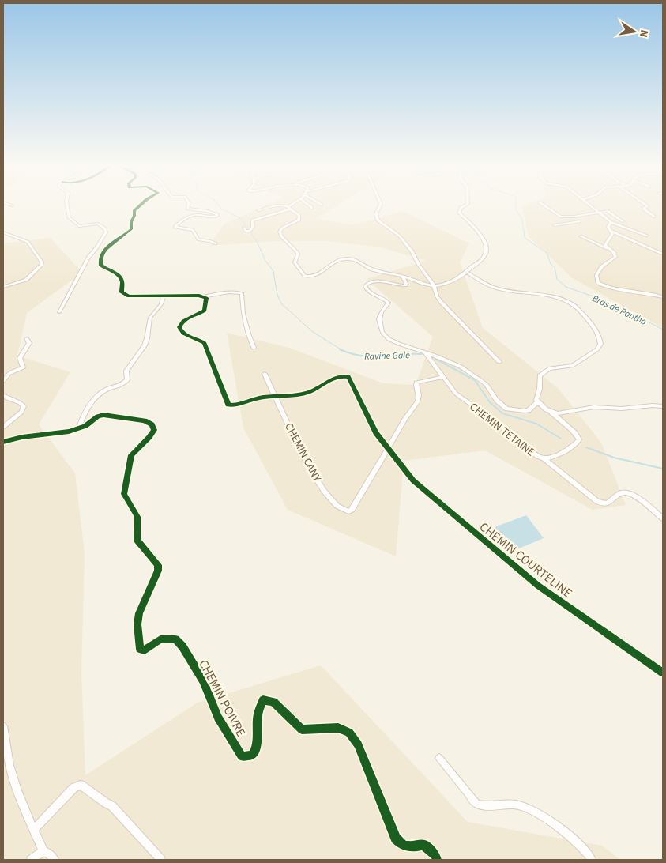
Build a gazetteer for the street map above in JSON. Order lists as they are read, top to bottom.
{
  "streets": {
    "street": [
      "CHEMIN TETAINE",
      "CHEMIN CANY",
      "CHEMIN COURTELINE",
      "CHEMIN POIVRE"
    ]
  },
  "crossings": [
    ["CHEMIN TETAINE", "CHEMIN CANY"],
    ["CHEMIN CANY", "CHEMIN COURTELINE"]
  ],
  "water": ["Bras de Pontho", "Ravine Gale"],
  "north": "right"
}
